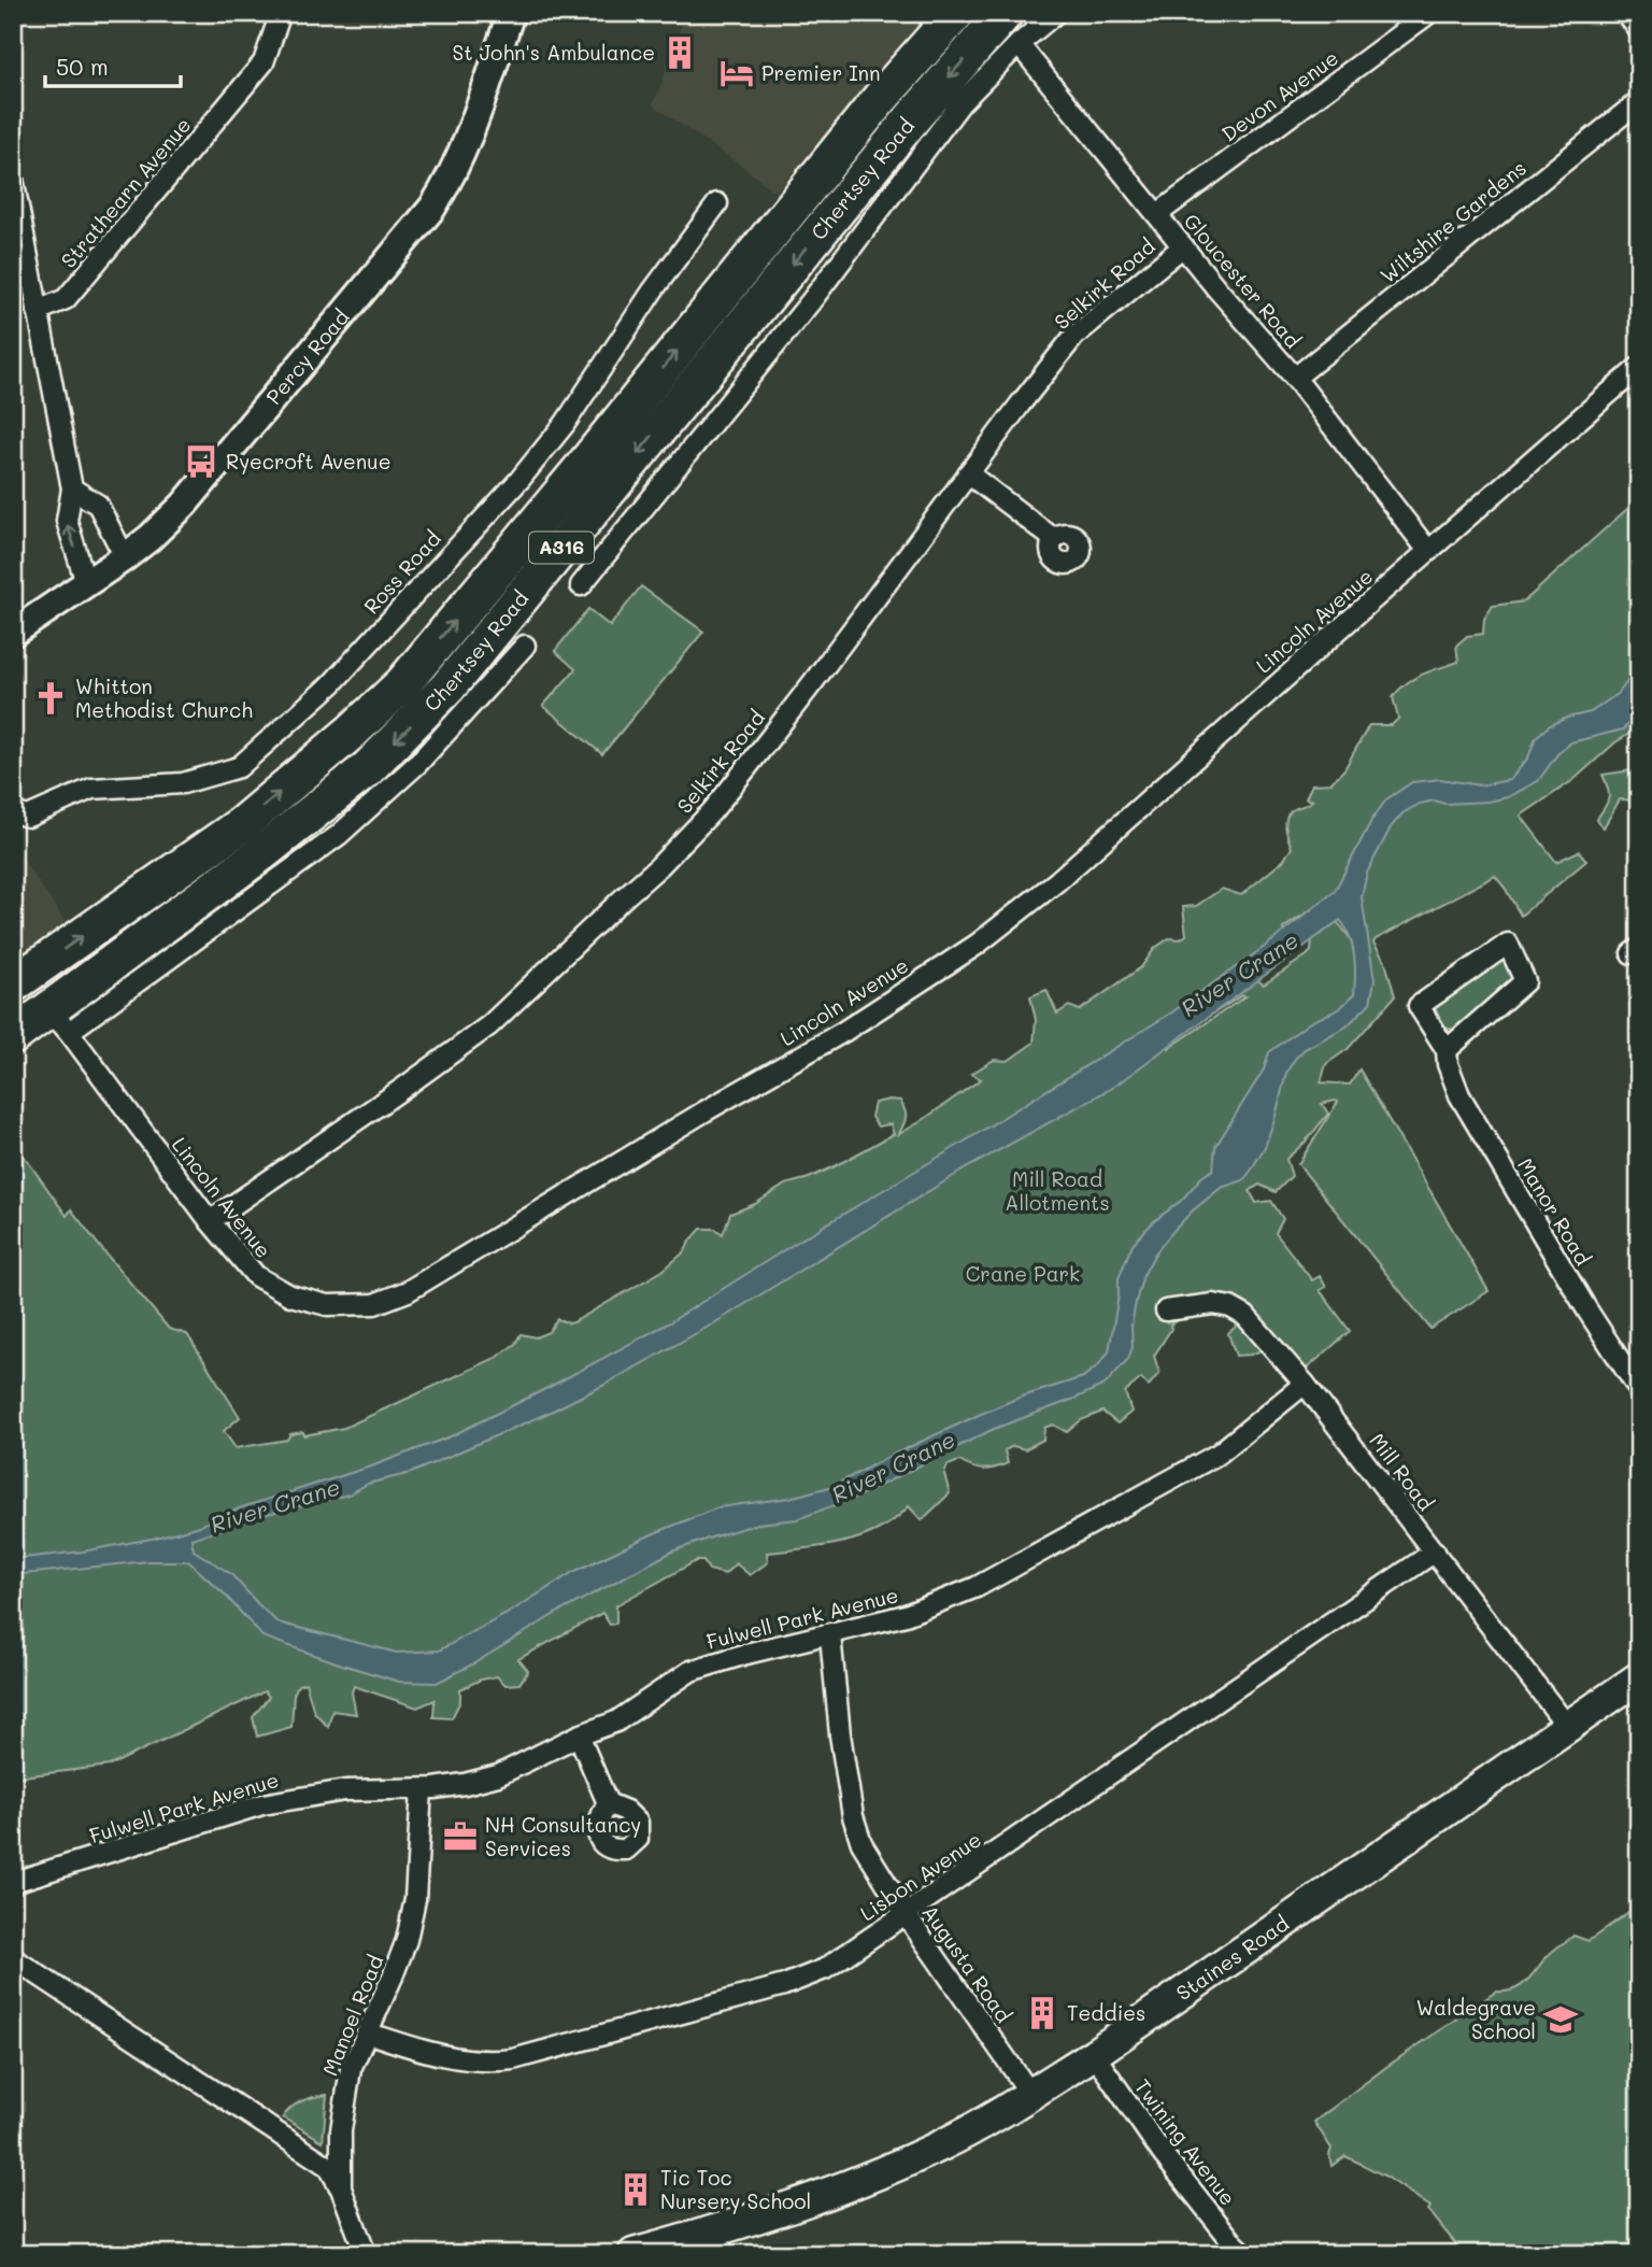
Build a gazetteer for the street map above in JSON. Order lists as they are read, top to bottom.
{
  "streets": {
    "highway": ["Chertsey Road", "A316"],
    "main road": ["Staines Road"],
    "street": [
      "Devon Avenue",
      "Strathearn Avenue",
      "Wiltshire Gardens",
      "Gloucester Road",
      "Selkirk Road",
      "Percy Road",
      "Ross Road",
      "Lincoln Avenue",
      "Manor Road",
      "Mill Road",
      "Fulwell Park Avenue",
      "Lisbon Avenue",
      "Augusta Road",
      "Manoel Road",
      "Twining Avenue"
    ]
  },
  "crossings": [
    ["Devon Avenue", "Gloucester Road"],
    ["Chertsey Road", "Gloucester Road"],
    ["Chertsey Road", "Lincoln Avenue"],
    ["Wiltshire Gardens", "Gloucester Road"],
    ["Gloucester Road", "Selkirk Road"],
    ["Gloucester Road", "Lincoln Avenue"],
    ["Selkirk Road", "Lincoln Avenue"],
    ["Mill Road", "Fulwell Park Avenue"],
    ["Mill Road", "Lisbon Avenue"],
    ["Mill Road", "Staines Road"],
    ["Fulwell Park Avenue", "Augusta Road"],
    ["Fulwell Park Avenue", "Manoel Road"],
    ["Lisbon Avenue", "Augusta Road"],
    ["Lisbon Avenue", "Manoel Road"],
    ["Staines Road", "Augusta Road"],
    ["Staines Road", "Twining Avenue"]
  ],
  "water": ["River Crane"],
  "parks": ["Mill Road Allotments", "Crane Park"],
  "places": {
    "building": ["St John's Ambulance", "Teddies", "Tic Toc Nursery School"],
    "hotel": ["Premier Inn"],
    "bus stop": ["Ryecroft Avenue"],
    "church": ["Whitton Methodist Church"],
    "office": ["NH Consultancy Services"],
    "school or university": ["Waldegrave School"]
  },
  "scale_bar": "50 m"
}
